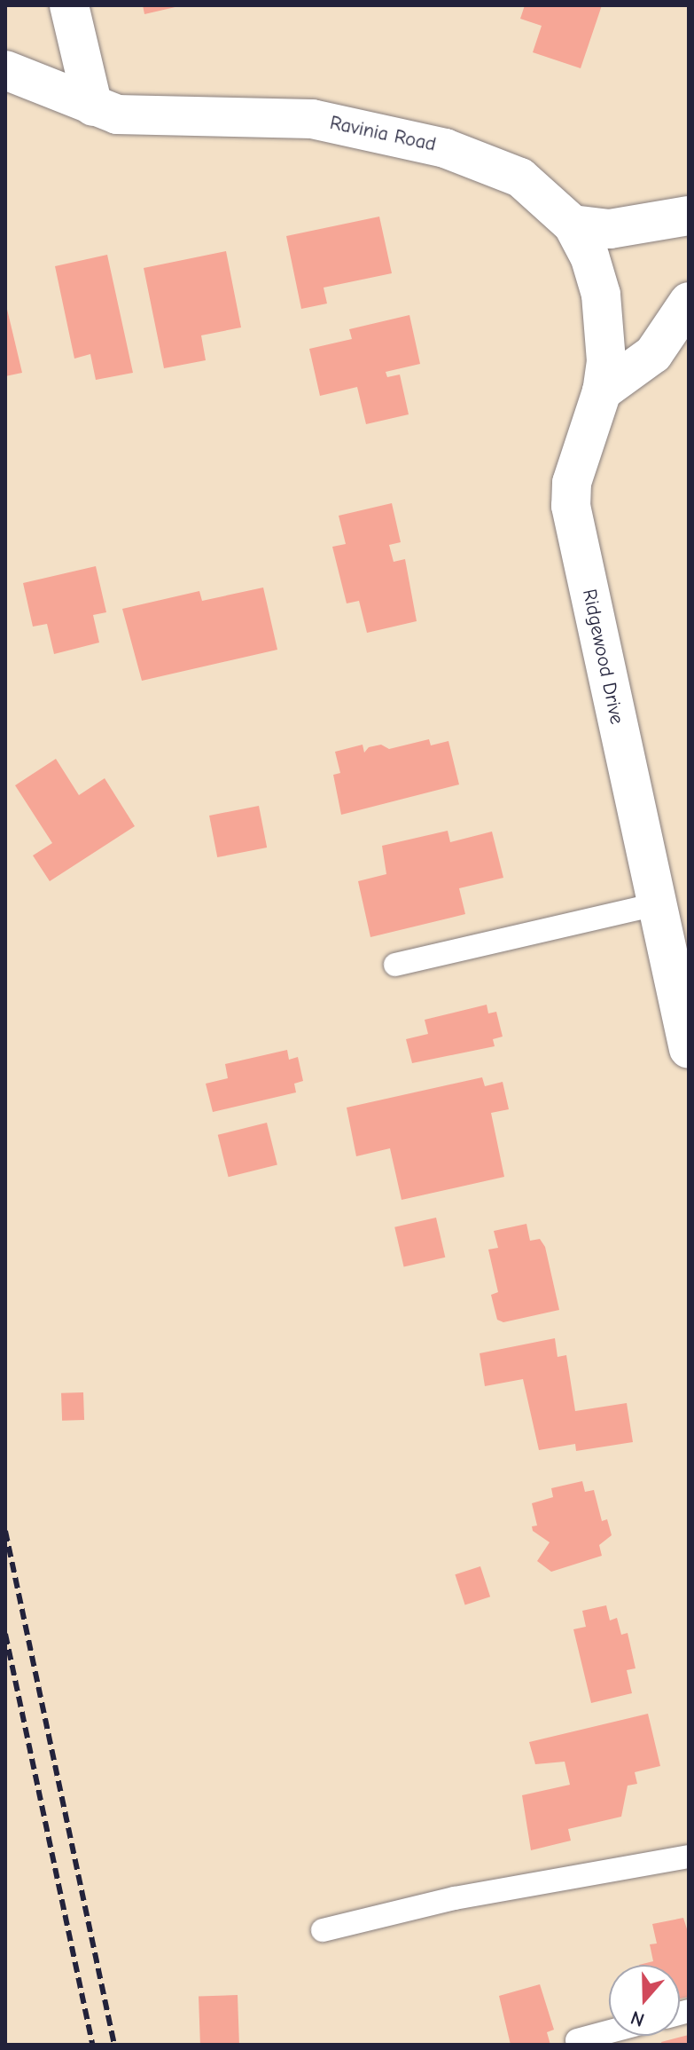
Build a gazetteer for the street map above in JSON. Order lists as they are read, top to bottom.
{
  "streets": {
    "street": ["Ravinia Road", "Ridgewood Drive"]
  },
  "crossings": [
    ["Ravinia Road", "Ridgewood Drive"]
  ],
  "north": "bottom"
}
